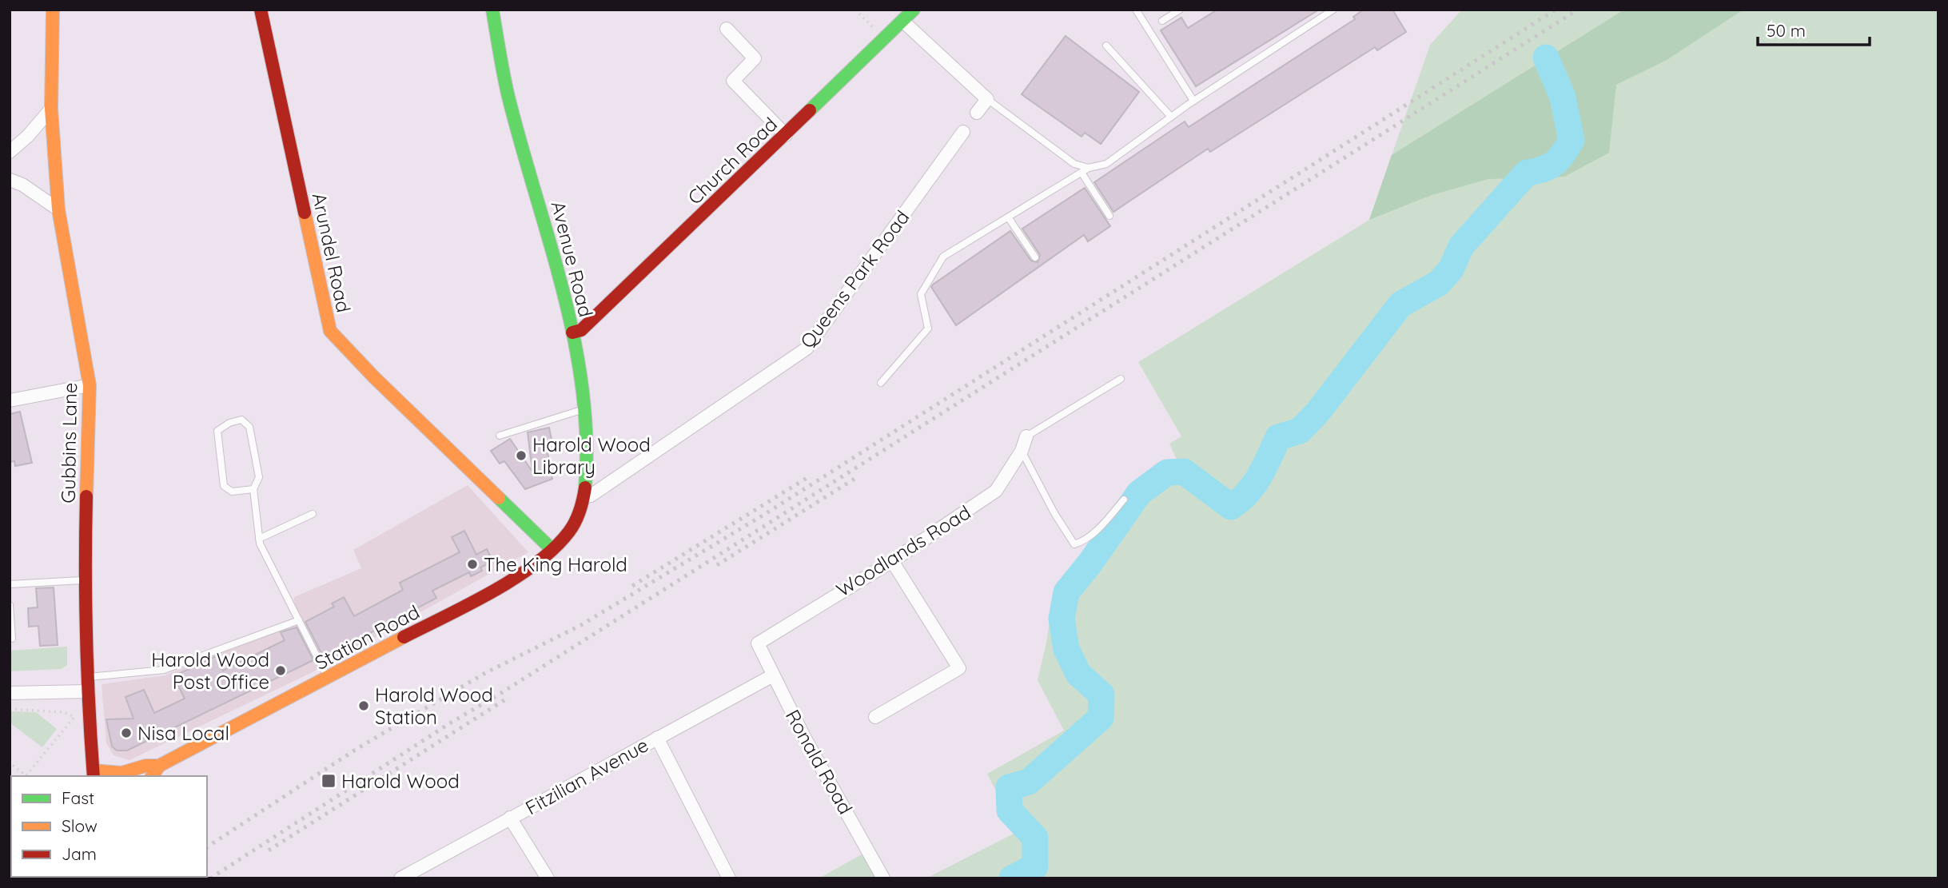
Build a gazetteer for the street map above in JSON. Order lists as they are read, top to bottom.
{
  "streets": {
    "street": [
      "Church Road",
      "Arundel Road",
      "Avenue Road",
      "Queens Park Road",
      "Gubbins Lane",
      "Woodlands Road",
      "Station Road",
      "Ronald Road",
      "Fitzilian Avenue"
    ]
  },
  "crossings": [
    ["Church Road", "Avenue Road"],
    ["Arundel Road", "Station Road"],
    ["Avenue Road", "Queens Park Road"],
    ["Avenue Road", "Station Road"],
    ["Gubbins Lane", "Station Road"],
    ["Woodlands Road", "Ronald Road"],
    ["Ronald Road", "Fitzilian Avenue"]
  ],
  "places": {
    "other": [
      "Harold Wood Library",
      "The King Harold",
      "Harold Wood Post Office",
      "Harold Wood Station",
      "Nisa Local"
    ],
    "transit": ["Harold Wood"]
  },
  "legend": ["Fast", "Slow", "Jam"],
  "scale_bar": "50 m"
}
